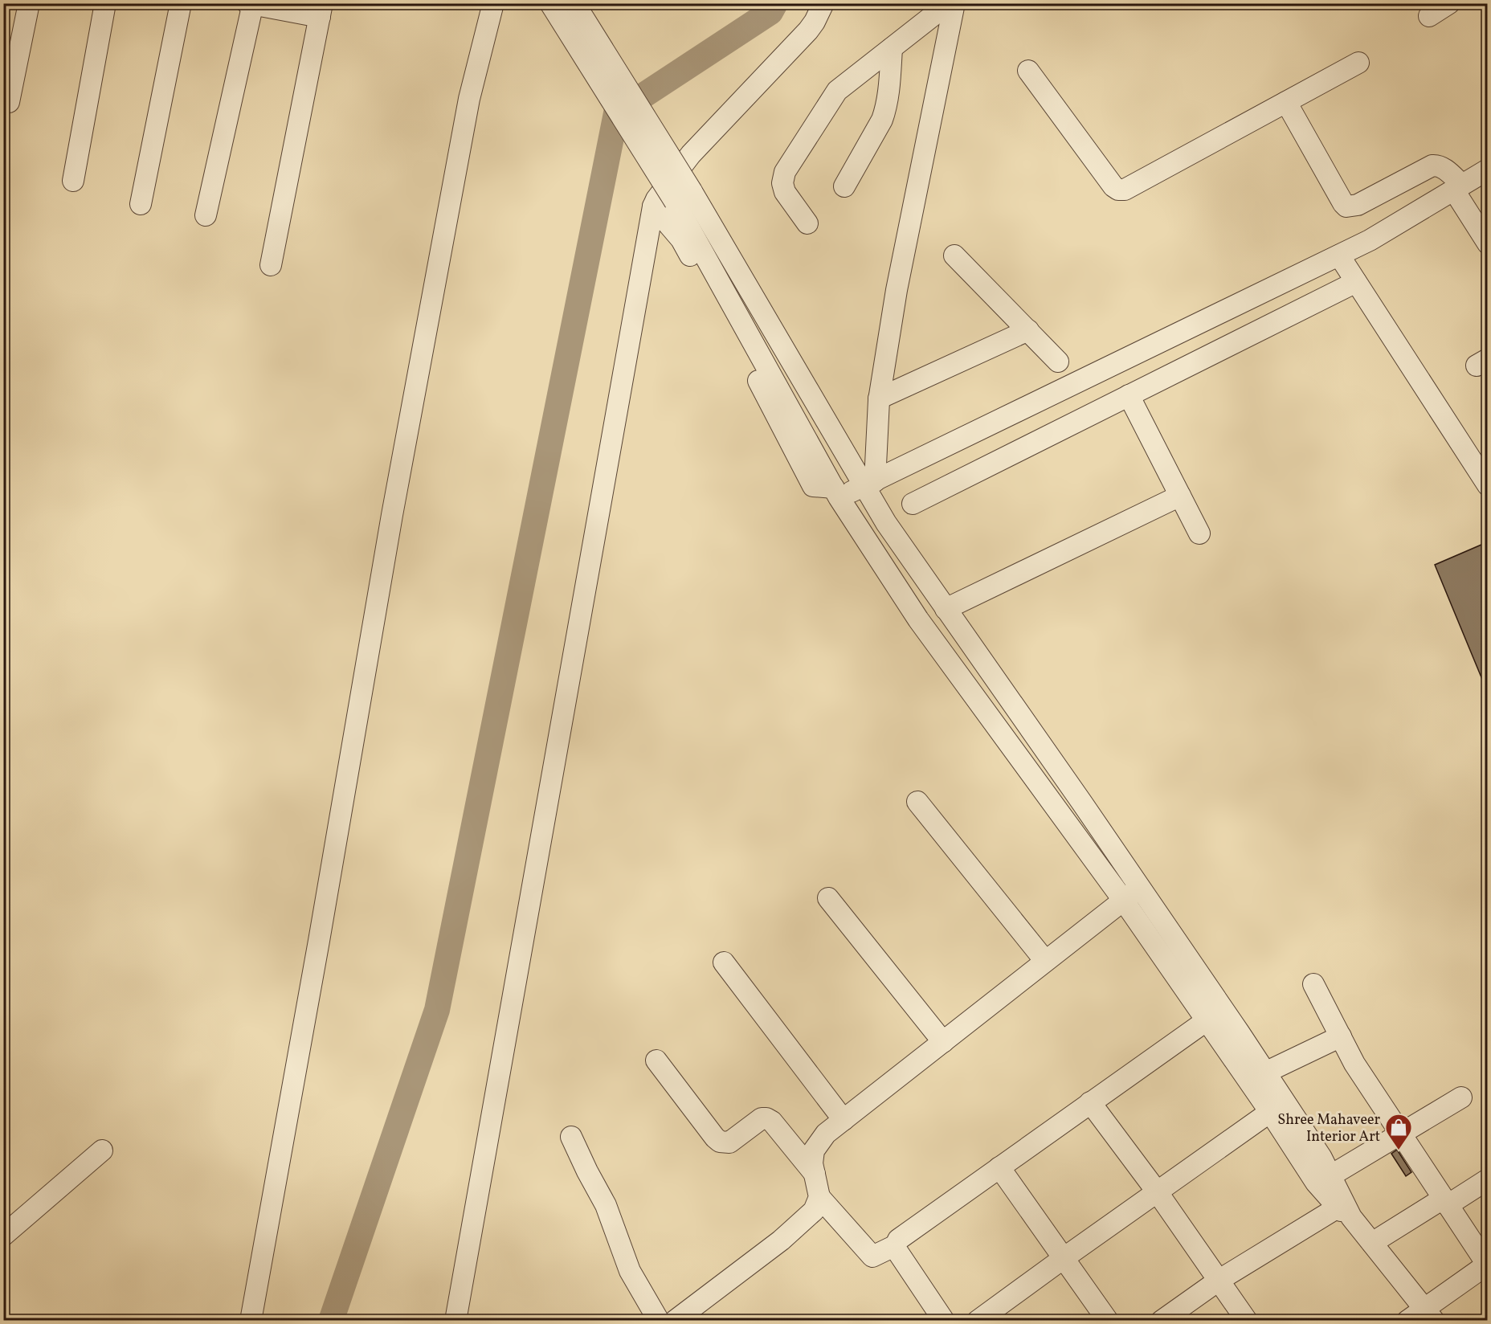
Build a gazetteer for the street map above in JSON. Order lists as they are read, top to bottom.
{
  "places": {
    "shop": ["Shree Mahaveer Interior Art"]
  }
}
